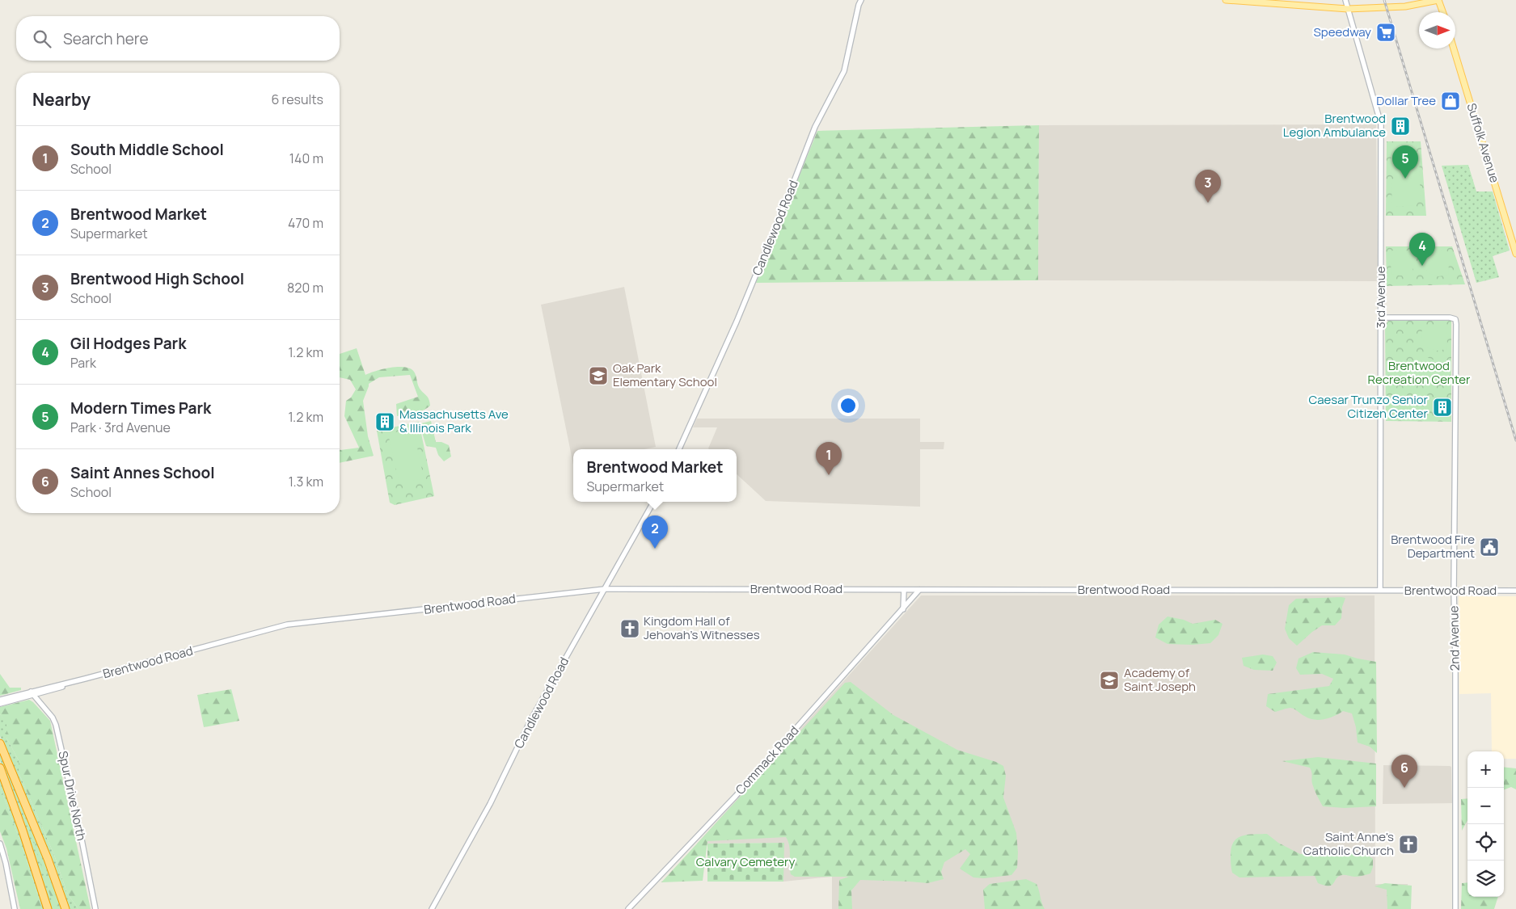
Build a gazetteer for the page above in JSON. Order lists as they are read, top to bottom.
{
  "streets": {
    "main road": ["Suffolk Avenue"],
    "street": [
      "Candlewood Road",
      "3rd Avenue",
      "Brentwood Road",
      "2nd Avenue",
      "Commack Road",
      "Spur Drive North"
    ]
  },
  "crossings": [
    ["Candlewood Road", "Brentwood Road"],
    ["3rd Avenue", "Brentwood Road"],
    ["3rd Avenue", "2nd Avenue"],
    ["Brentwood Road", "2nd Avenue"],
    ["Brentwood Road", "Commack Road"],
    ["Brentwood Road", "Spur Drive North"]
  ],
  "parks": ["Brentwood Recreation Center", "Calvary Cemetery"],
  "places": {
    "supermarket": ["Speedway"],
    "shop": ["Dollar Tree"],
    "building": ["Brentwood Legion Ambulance", "Caesar Trunzo Senior Citizen Center", "Massachusetts Ave & Illinois Park"],
    "school or university": ["Oak Park Elementary School", "Academy of Saint Joseph"],
    "public building": ["Brentwood Fire Department"],
    "church": ["Kingdom Hall of Jehovah’s Witnesses", "Saint Anne's Catholic Church"]
  },
  "north": "right",
  "page": {
    "search": "Search here",
    "heading": ["Nearby", "6 results"],
    "list": [
      {
        "mark": "1",
        "name": "South Middle School",
        "note": "School",
        "value": "140 m"
      },
      {
        "mark": "2",
        "name": "Brentwood Market",
        "note": "Supermarket",
        "value": "470 m"
      },
      {
        "mark": "3",
        "name": "Brentwood High School",
        "note": "School",
        "value": "820 m"
      },
      {
        "mark": "4",
        "name": "Gil Hodges Park",
        "note": "Park",
        "value": "1.2 km"
      },
      {
        "mark": "5",
        "name": "Modern Times Park",
        "note": "Park · 3rd Avenue",
        "value": "1.2 km"
      },
      {
        "mark": "6",
        "name": "Saint Annes School",
        "note": "School",
        "value": "1.3 km"
      }
    ],
    "pins": [
      "5",
      "3",
      "4",
      "1",
      "2",
      "6"
    ],
    "popup": ["Brentwood Market", "Supermarket"],
    "map_buttons": ["+", "−"]
  }
}
